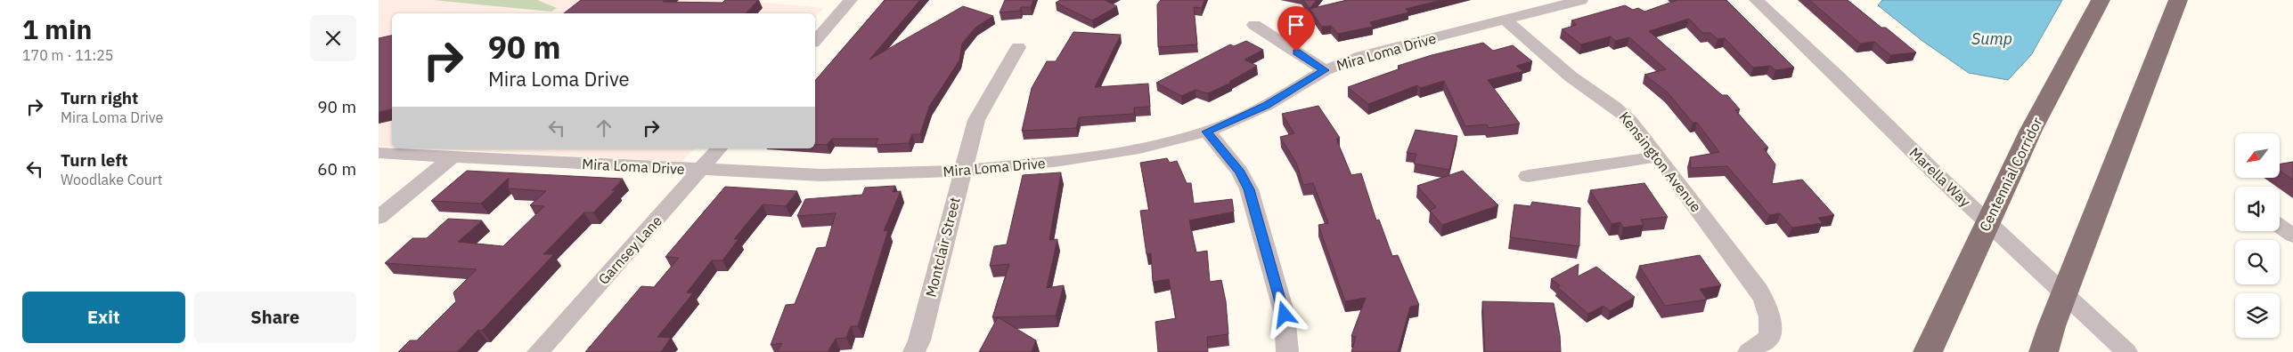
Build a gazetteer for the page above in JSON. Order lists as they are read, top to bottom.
{
  "streets": {
    "highway": ["Centennial Corridor"],
    "street": [
      "Mira Loma Drive",
      "Kensington Avenue",
      "Marella Way",
      "Montclair Street",
      "Garnsey Lane"
    ]
  },
  "crossings": [
    ["Mira Loma Drive", "Kensington Avenue"],
    ["Mira Loma Drive", "Montclair Street"],
    ["Mira Loma Drive", "Garnsey Lane"]
  ],
  "water": ["Sump"],
  "north": "bottom left",
  "page": {
    "heading": ["1 min", "170 m · 11:25"],
    "turn": ["90 m", "Mira Loma Drive"],
    "list": [
      {
        "name": "Turn right",
        "note": "Mira Loma Drive",
        "value": "90 m"
      },
      {
        "name": "Turn left",
        "note": "Woodlake Court",
        "value": "60 m"
      }
    ],
    "buttons": ["Exit", "Share"]
  }
}
